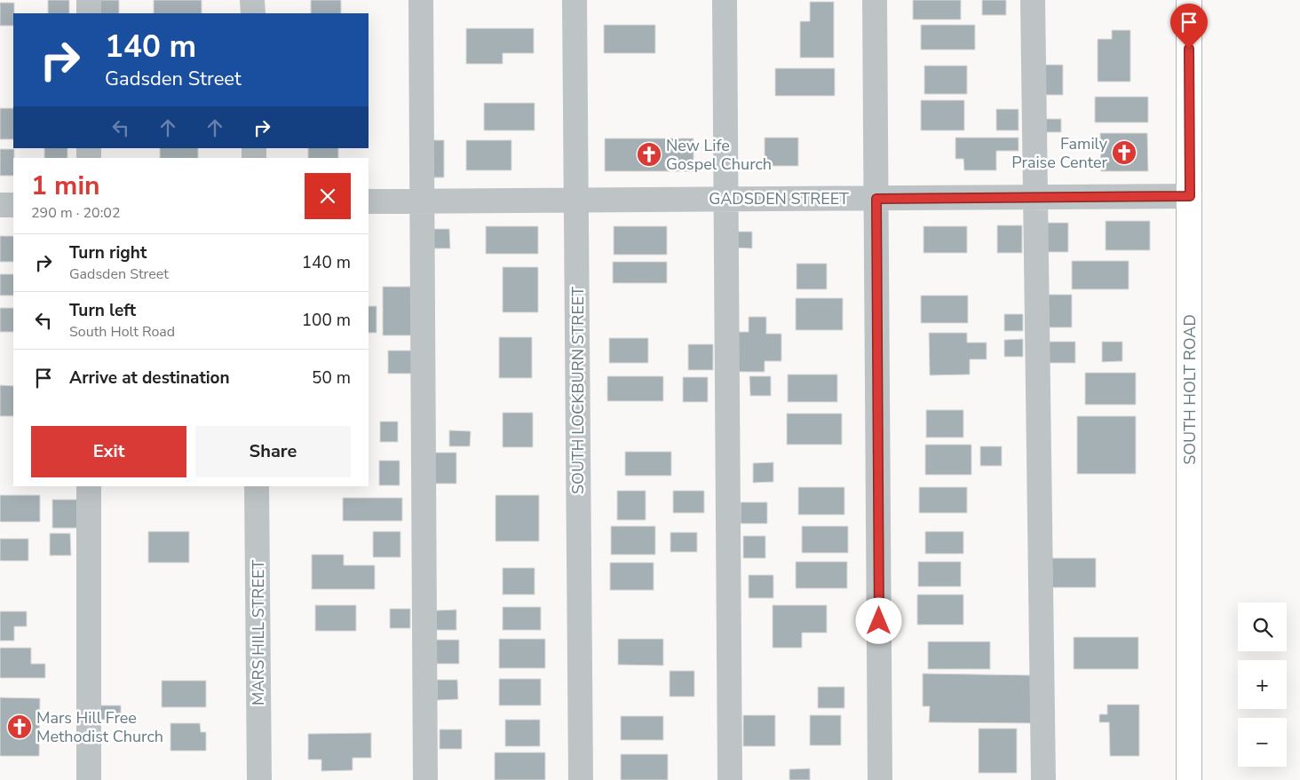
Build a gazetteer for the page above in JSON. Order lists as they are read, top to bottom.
{
  "streets": {
    "main road": ["SOUTH HOLT ROAD"],
    "street": ["GADSDEN STREET", "SOUTH LOCKBURN STREET", "MARS HILL STREET"]
  },
  "crossings": [
    ["GADSDEN STREET", "SOUTH HOLT ROAD"],
    ["GADSDEN STREET", "SOUTH LOCKBURN STREET"]
  ],
  "places": {
    "church": ["Family Praise Center", "New Life Gospel Church", "Mars Hill Free Methodist Church"]
  },
  "page": {
    "turn": ["140 m", "Gadsden Street"],
    "heading": ["1 min", "290 m · 20:02"],
    "list": [
      {
        "name": "Turn right",
        "note": "Gadsden Street",
        "value": "140 m"
      },
      {
        "name": "Turn left",
        "note": "South Holt Road",
        "value": "100 m"
      },
      {
        "name": "Arrive at destination",
        "value": "50 m"
      }
    ],
    "buttons": ["Exit", "Share"],
    "map_buttons": ["+", "−"]
  }
}
